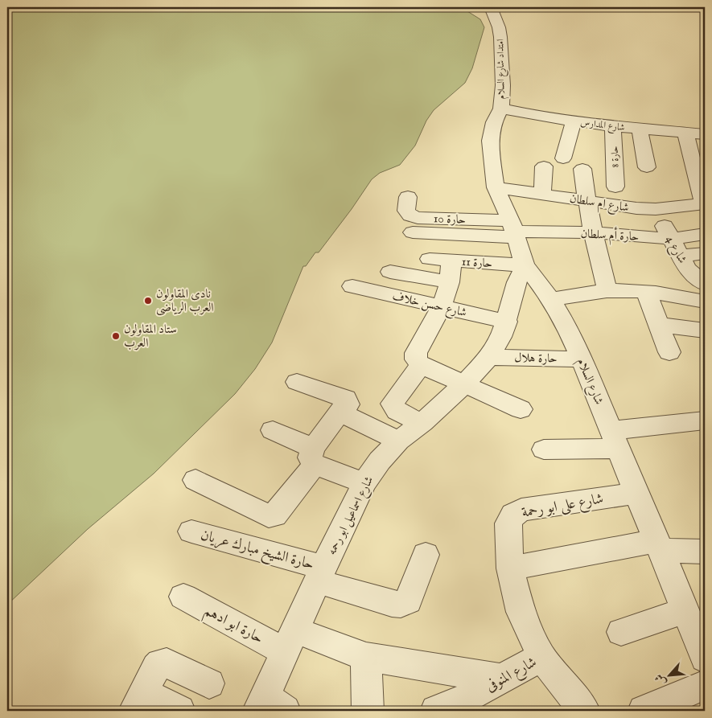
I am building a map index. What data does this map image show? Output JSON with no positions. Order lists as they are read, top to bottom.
{
  "streets": {
    "street": [
      "امتداد شارع السلام",
      "شارع المدارس",
      "حارة 8",
      "شارع ام سلطان",
      "حارة 10",
      "حارة أم سلطان",
      "شارع 4",
      "حارة 11",
      "شارع حسن خلاف",
      "حارة هلال",
      "شارع السلام",
      "شارع على ابو رحمة",
      "شارع اسماعيل ابو رحمه",
      "حارة الشيخ مبارك عريان",
      "حارة ابو ادهم",
      "شارع المنوفى"
    ]
  },
  "crossings": [
    ["امتداد شارع السلام", "شارع المدارس"],
    ["امتداد شارع السلام", "شارع السلام"],
    ["شارع المدارس", "حارة 8"],
    ["شارع المدارس", "شارع السلام"],
    ["شارع ام سلطان", "شارع 4"],
    ["شارع ام سلطان", "شارع السلام"],
    ["حارة 10", "حارة أم سلطان"],
    ["حارة 10", "شارع السلام"],
    ["حارة أم سلطان", "شارع 4"],
    ["حارة أم سلطان", "شارع السلام"],
    ["حارة 11", "شارع السلام"],
    ["حارة 11", "شارع اسماعيل ابو رحمه"],
    ["شارع حسن خلاف", "شارع اسماعيل ابو رحمه"],
    ["حارة هلال", "شارع السلام"],
    ["حارة هلال", "شارع اسماعيل ابو رحمه"],
    ["شارع السلام", "شارع على ابو رحمة"],
    ["شارع السلام", "شارع اسماعيل ابو رحمه"],
    ["شارع على ابو رحمة", "شارع المنوفى"],
    ["شارع اسماعيل ابو رحمه", "حارة الشيخ مبارك عريان"],
    ["شارع اسماعيل ابو رحمه", "حارة ابو ادهم"],
    ["حارة ابو ادهم", "شارع المنوفى"]
  ],
  "places": ["نادى المقاولون العرب الرياضى", "ستاد المقاولون العرب"],
  "north": "bottom left"
}
